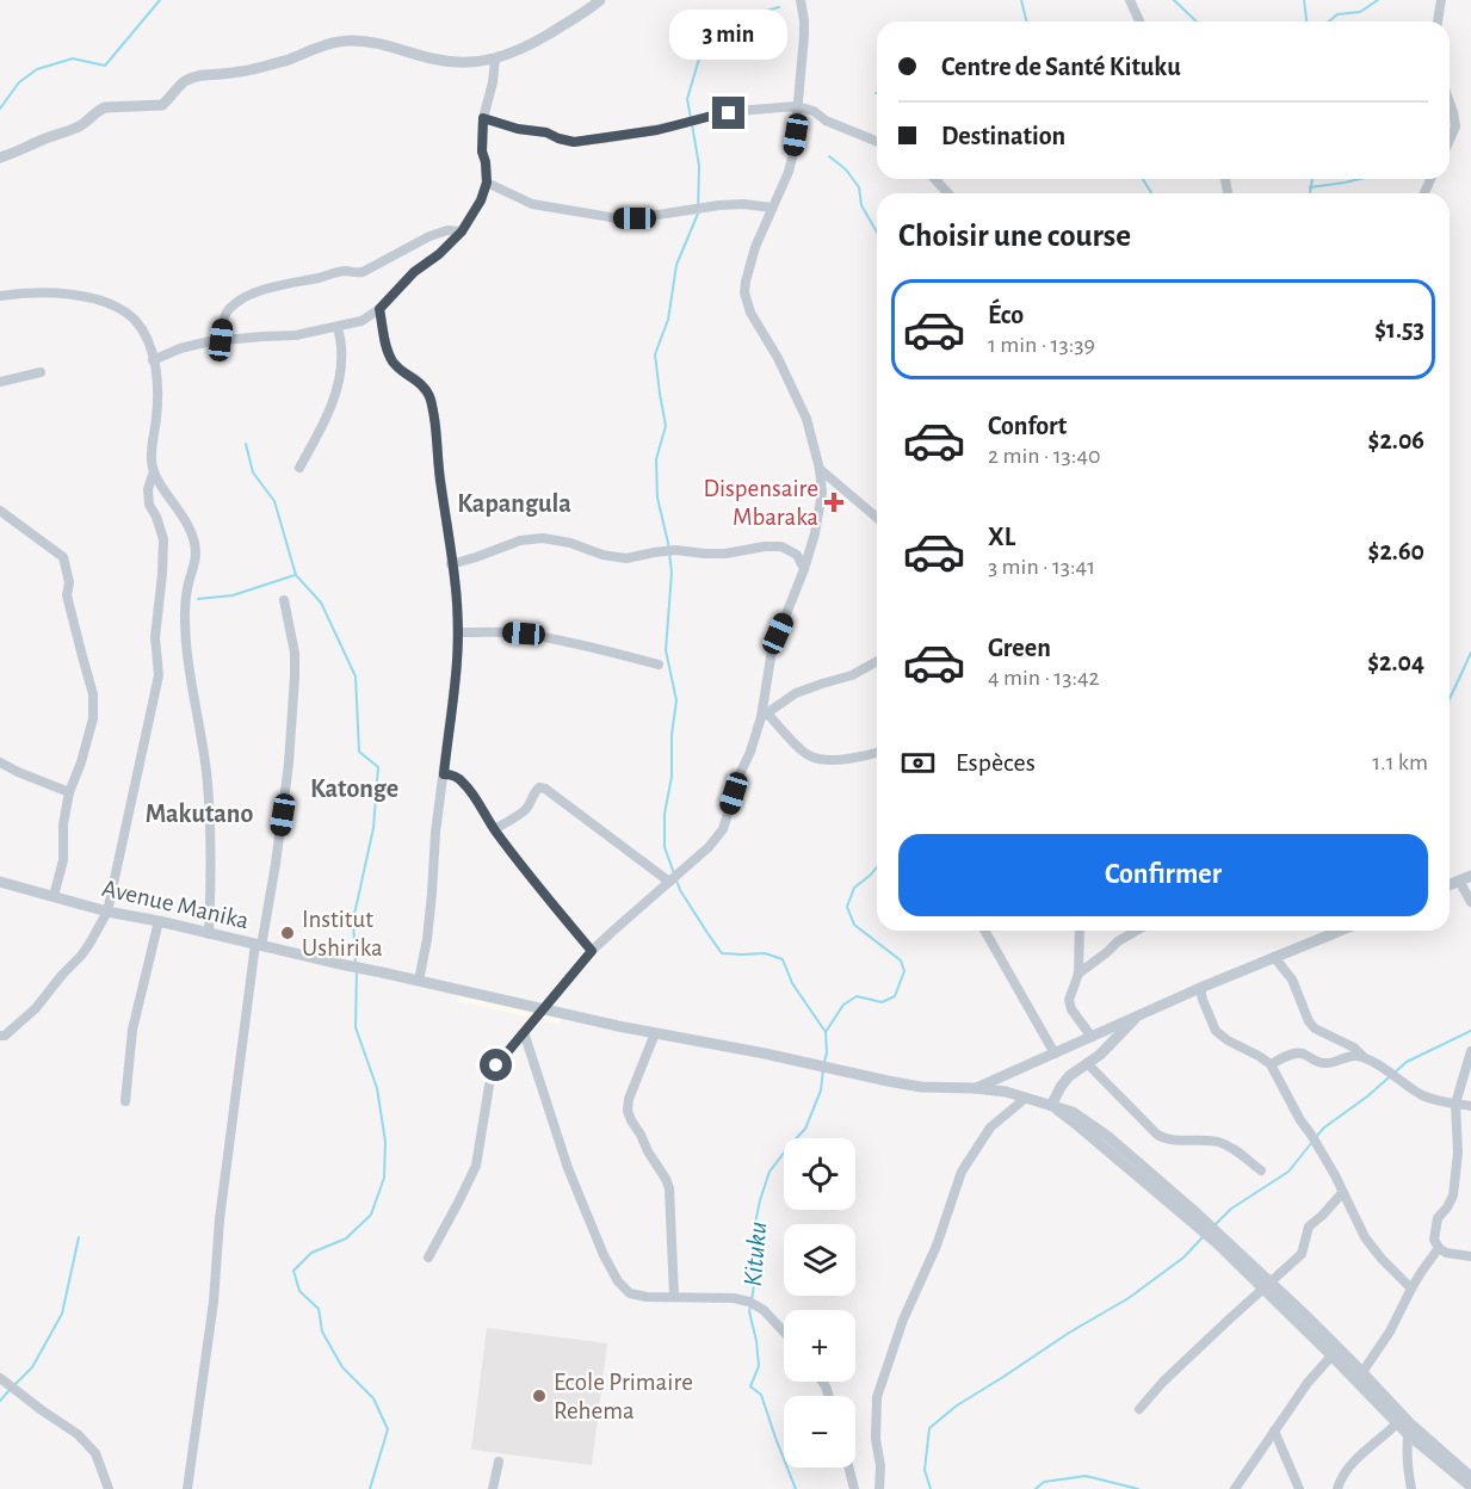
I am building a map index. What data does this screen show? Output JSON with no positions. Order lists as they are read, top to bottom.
{
  "streets": {
    "street": ["Avenue Manika"]
  },
  "districts": ["Kapangula", "Katonge", "Makutano"],
  "water": ["Kituku"],
  "places": {
    "health": ["Dispensaire Mbaraka"],
    "other": ["Institut Ushirika", "Ecole Primaire Rehema"]
  },
  "page": {
    "bubble": "3 min",
    "banner": ["Centre de Santé Kituku", "Destination"],
    "heading": "Choisir une course",
    "list": [
      {
        "name": "Éco",
        "note": "1 min · 13:39",
        "value": "$1.53"
      },
      {
        "name": "Confort",
        "note": "2 min · 13:40",
        "value": "$2.06"
      },
      {
        "name": "XL",
        "note": "3 min · 13:41",
        "value": "$2.60"
      },
      {
        "name": "Green",
        "note": "4 min · 13:42",
        "value": "$2.04"
      }
    ],
    "pay": ["Espèces", "1.1 km"],
    "buttons": "Confirmer",
    "map_buttons": ["+", "−"]
  }
}
